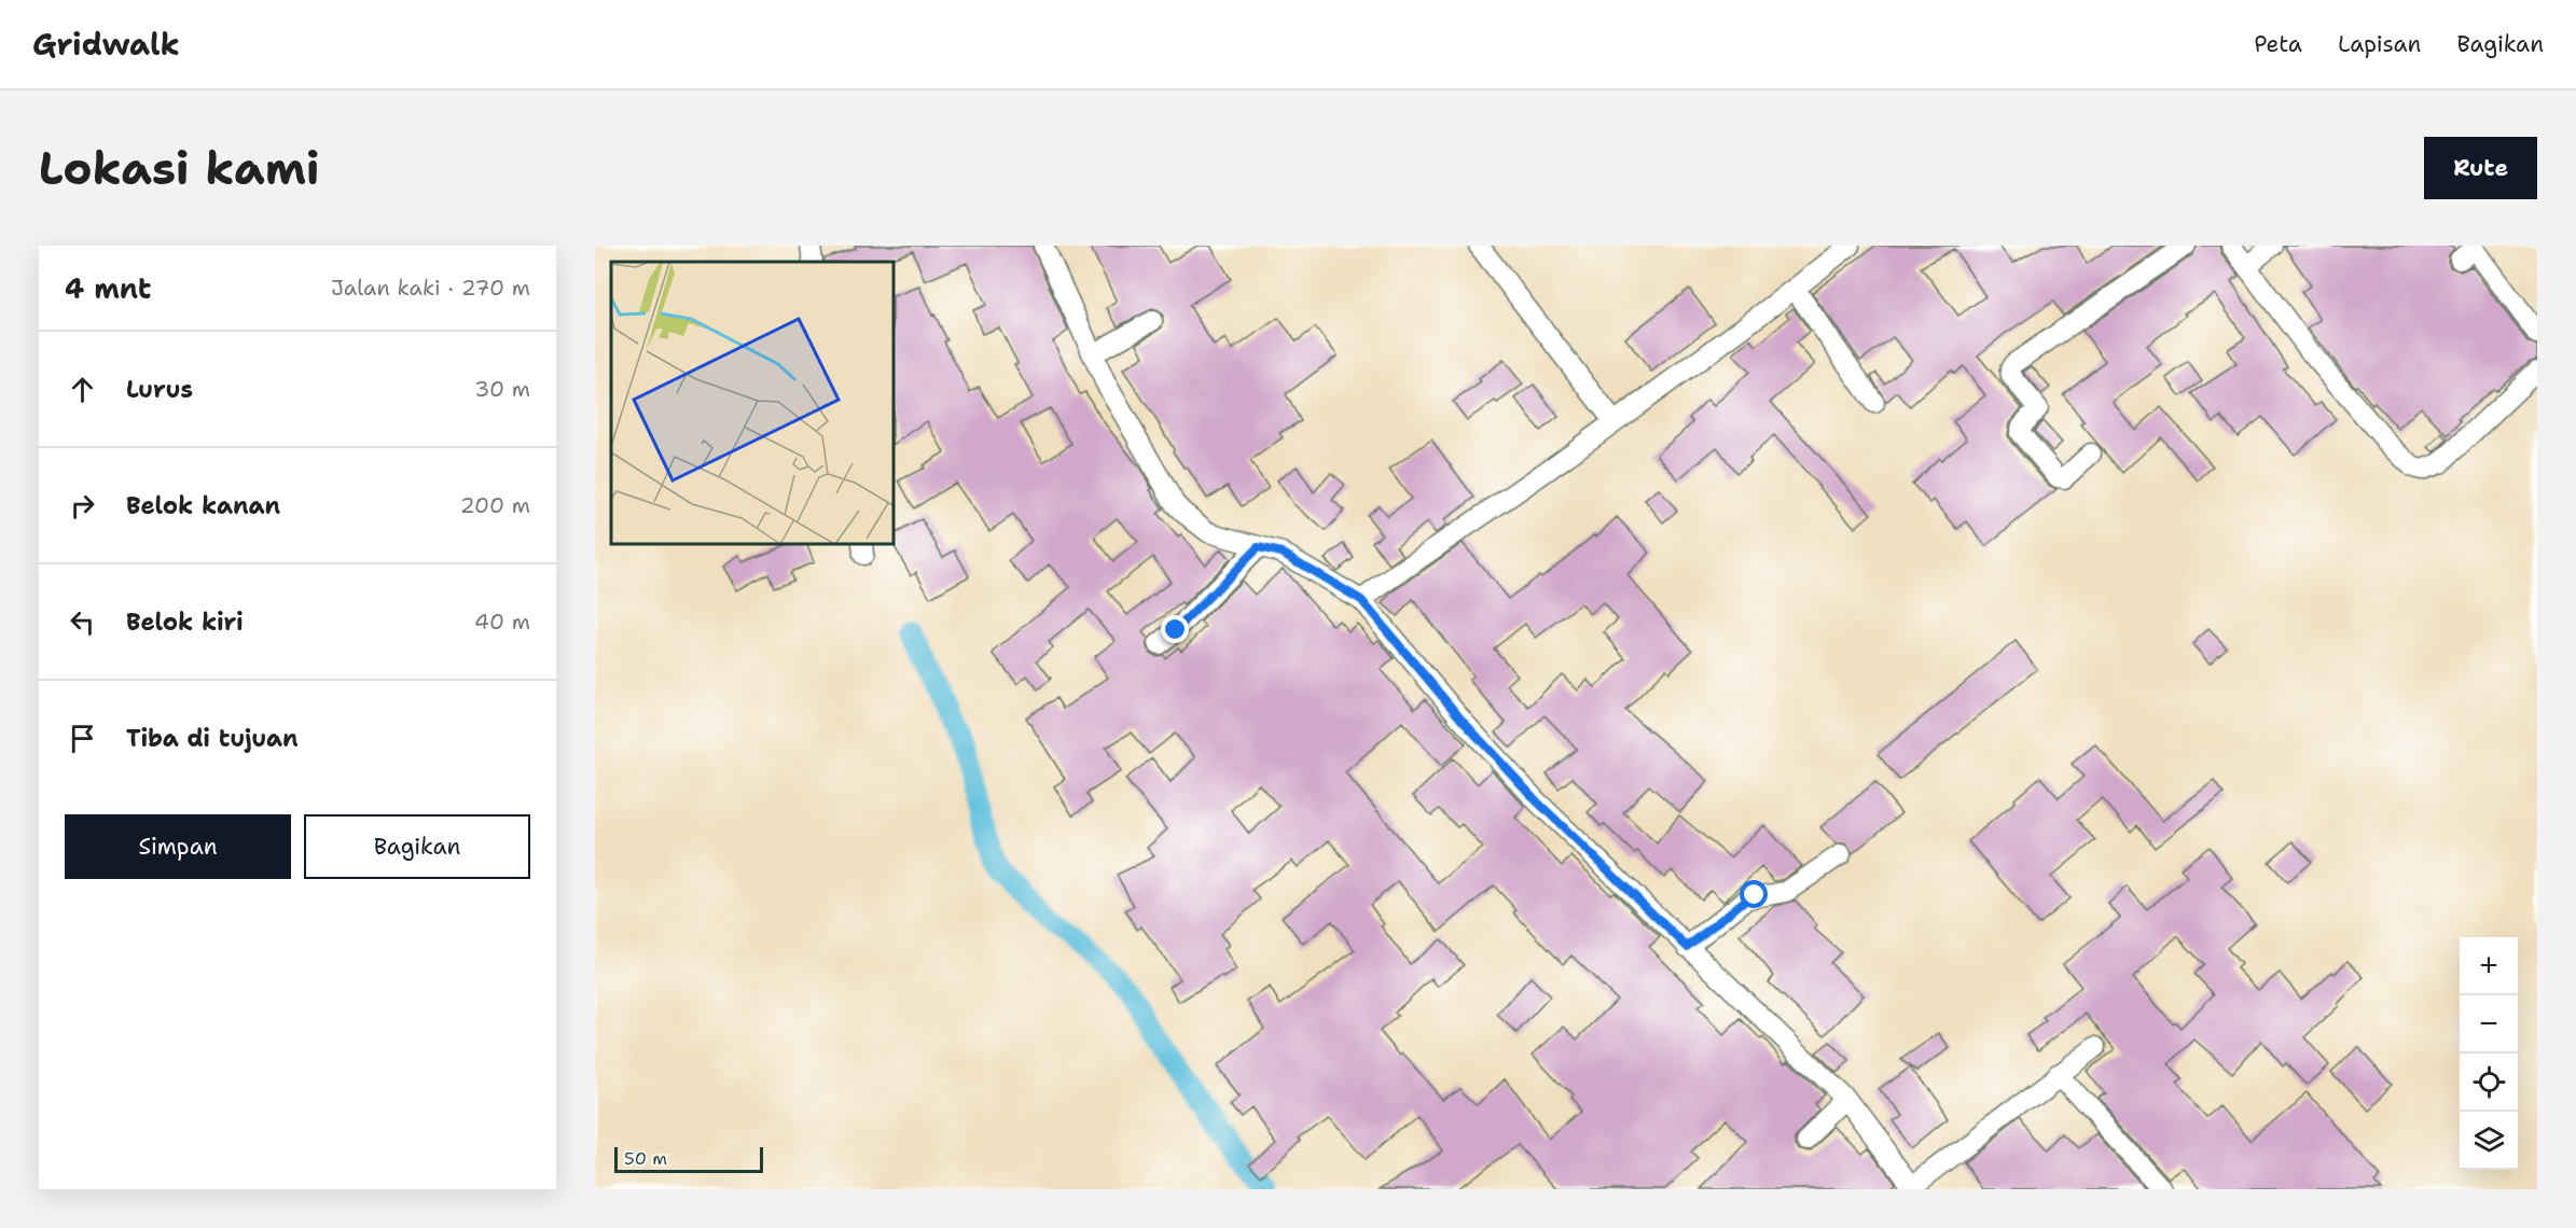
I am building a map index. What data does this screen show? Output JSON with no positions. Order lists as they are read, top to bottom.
{
  "scale_bar": "50 m",
  "page": {
    "header": "Gridwalk",
    "nav": ["Peta", "Lapisan", "Bagikan"],
    "buttons": [
      "Rute",
      ["Simpan", "Bagikan"]
    ],
    "title": "Lokasi kami",
    "heading": ["4 mnt", "Jalan kaki · 270 m"],
    "list": [
      ["Lurus", "30 m"],
      ["Belok kanan", "200 m"],
      ["Belok kiri", "40 m"],
      "Tiba di tujuan"
    ],
    "map_buttons": ["+", "−"],
    "scale": "50 m"
  }
}
